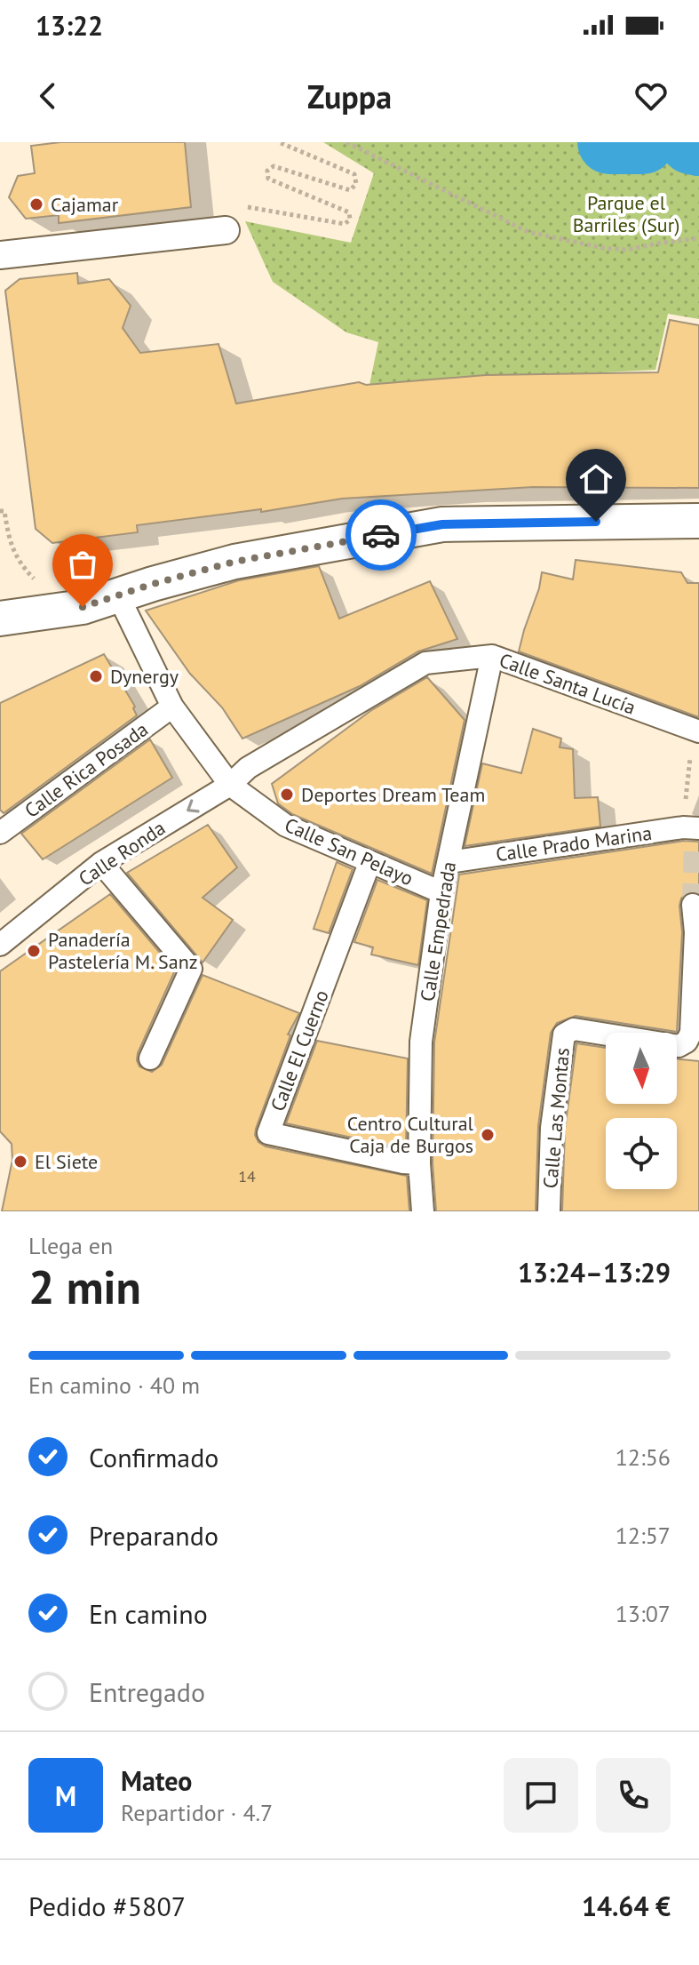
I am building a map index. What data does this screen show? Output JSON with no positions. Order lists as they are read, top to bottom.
{
  "streets": {
    "street": [
      "Calle Santa Lucía",
      "Calle Rica Posada",
      "Calle Prado Marina",
      "Calle San Pelayo",
      "Calle Ronda",
      "Calle Empedrada",
      "Calle El Cuerno",
      "Calle Las Montas"
    ]
  },
  "crossings": [
    ["Calle Santa Lucía", "Calle Ronda"],
    ["Calle Santa Lucía", "Calle Empedrada"],
    ["Calle Rica Posada", "Calle San Pelayo"],
    ["Calle Prado Marina", "Calle Empedrada"],
    ["Calle San Pelayo", "Calle Ronda"],
    ["Calle San Pelayo", "Calle Empedrada"],
    ["Calle San Pelayo", "Calle El Cuerno"],
    ["Calle Empedrada", "Calle El Cuerno"]
  ],
  "one_way": ["Calle Ronda"],
  "parks": ["Parque el Barriles (Sur)"],
  "places": [
    "Cajamar",
    "Dynergy",
    "Deportes Dream Team",
    "Panadería Pastelería M. Sanz",
    "Centro Cultural Caja de Burgos",
    "El Siete"
  ],
  "house_numbers": ["14"],
  "north": "bottom",
  "page": {
    "status": "13:22",
    "header": "Zuppa",
    "heading": ["2 min", "Llega en", "13:24–13:29"],
    "panel": [
      "Mateo",
      "Repartidor · 4.7",
      "Pedido #5807",
      "14.64 €"
    ],
    "bar": "En camino · 40 m",
    "list": [
      ["Confirmado", "12:56"],
      ["Preparando", "12:57"],
      ["En camino", "13:07"],
      "Entregado"
    ],
    "round": "M"
  }
}
